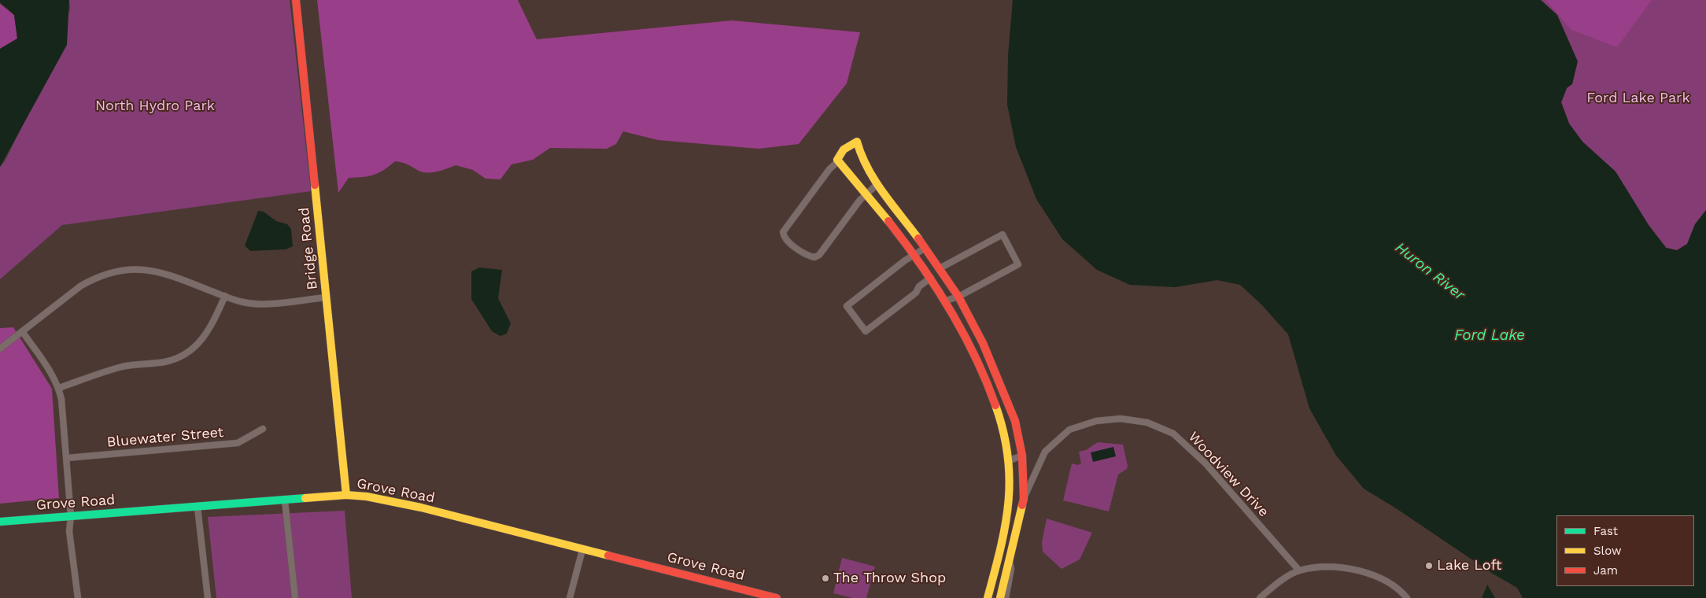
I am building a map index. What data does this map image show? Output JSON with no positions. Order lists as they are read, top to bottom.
{
  "streets": {
    "street": [
      "Bridge Road",
      "Bluewater Street",
      "Woodview Drive",
      "Grove Road"
    ]
  },
  "crossings": [
    ["Bridge Road", "Grove Road"]
  ],
  "water": ["Huron River", "Ford Lake"],
  "parks": ["Ford Lake Park", "North Hydro Park"],
  "places": ["Lake Loft", "The Throw Shop"],
  "legend": ["Fast", "Slow", "Jam"]
}
